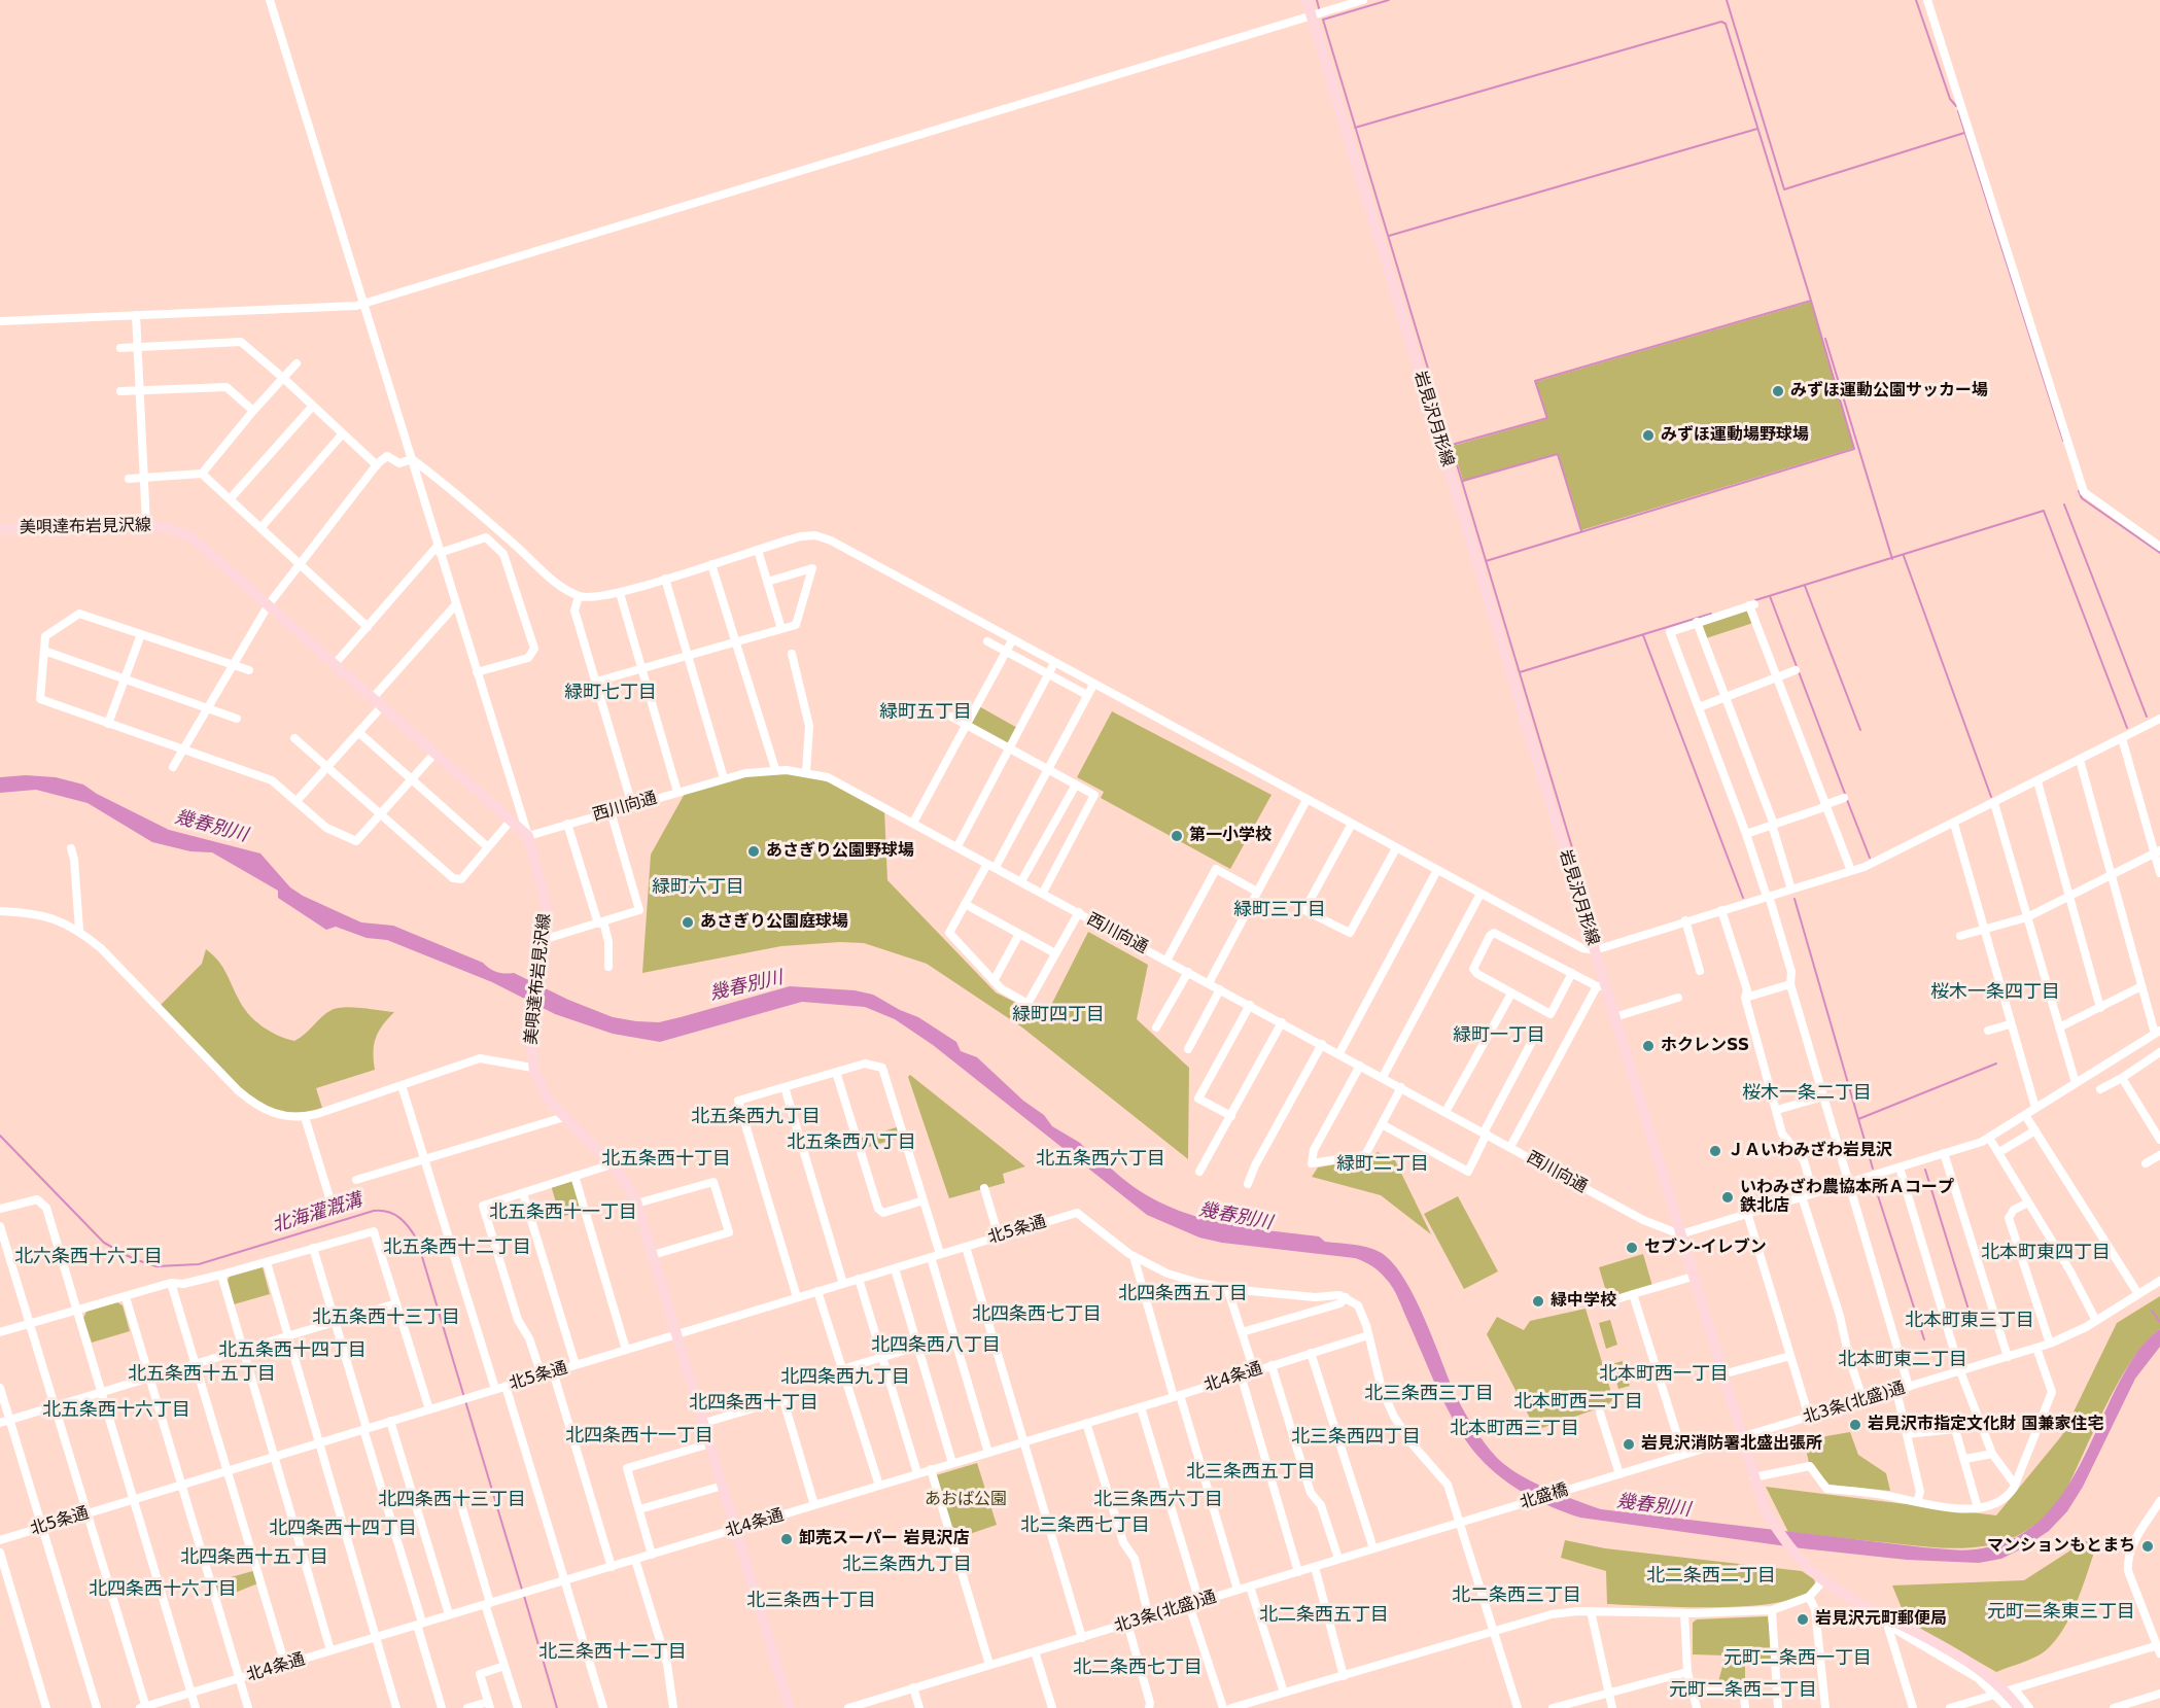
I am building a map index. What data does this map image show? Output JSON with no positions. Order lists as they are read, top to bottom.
{
  "streets": {
    "main road": ["岩見沢月形線", "美唄達布岩見沢線"],
    "street": [
      "西川向通",
      "北5条通",
      "北4条通",
      "北3条(北盛)通",
      "北盛橋"
    ]
  },
  "crossings": [
    ["岩見沢月形線", "西川向通"],
    ["岩見沢月形線", "北3条(北盛)通"],
    ["美唄達布岩見沢線", "西川向通"],
    ["美唄達布岩見沢線", "北5条通"],
    ["美唄達布岩見沢線", "北4条通"],
    ["北3条(北盛)通", "北盛橋"]
  ],
  "districts": [
    "緑町七丁目",
    "緑町五丁目",
    "緑町六丁目",
    "緑町三丁目",
    "桜木一条四丁目",
    "緑町四丁目",
    "緑町一丁目",
    "桜木一条二丁目",
    "北五条西九丁目",
    "北五条西八丁目",
    "北五条西十丁目",
    "北五条西六丁目",
    "緑町二丁目",
    "北五条西十一丁目",
    "北五条西十二丁目",
    "北本町東四丁目",
    "北六条西十六丁目",
    "北四条西五丁目",
    "北四条西七丁目",
    "北五条西十三丁目",
    "北本町東三丁目",
    "北四条西八丁目",
    "北五条西十四丁目",
    "北本町東二丁目",
    "北五条西十五丁目",
    "北本町西一丁目",
    "北四条西九丁目",
    "北三条西三丁目",
    "北本町西二丁目",
    "北四条西十丁目",
    "北五条西十六丁目",
    "北本町西三丁目",
    "北四条西十一丁目",
    "北三条西四丁目",
    "北三条西五丁目",
    "北四条西十三丁目",
    "北三条西六丁目",
    "北三条西七丁目",
    "北四条西十四丁目",
    "北四条西十五丁目",
    "北三条西九丁目",
    "北二条西二丁目",
    "北四条西十六丁目",
    "北二条西三丁目",
    "北三条西十丁目",
    "元町二条東三丁目",
    "北二条西五丁目",
    "北三条西十二丁目",
    "元町二条西一丁目",
    "北二条西七丁目",
    "元町二条西二丁目"
  ],
  "water": ["幾春別川", "北海灌漑溝"],
  "parks": ["あおば公園"],
  "places": [
    "みずほ運動公園サッカー場",
    "みずほ運動場野球場",
    "第一小学校",
    "あさぎり公園野球場",
    "あさぎり公園庭球場",
    "ホクレンSS",
    "ＪＡいわみざわ岩見沢",
    "いわみざわ農協本所Ａコープ 鉄北店",
    "セブン-イレブン",
    "緑中学校",
    "岩見沢市指定文化財 国兼家住宅",
    "岩見沢消防署北盛出張所",
    "卸売スーパー 岩見沢店",
    "マンションもとまち",
    "岩見沢元町郵便局"
  ]
}
